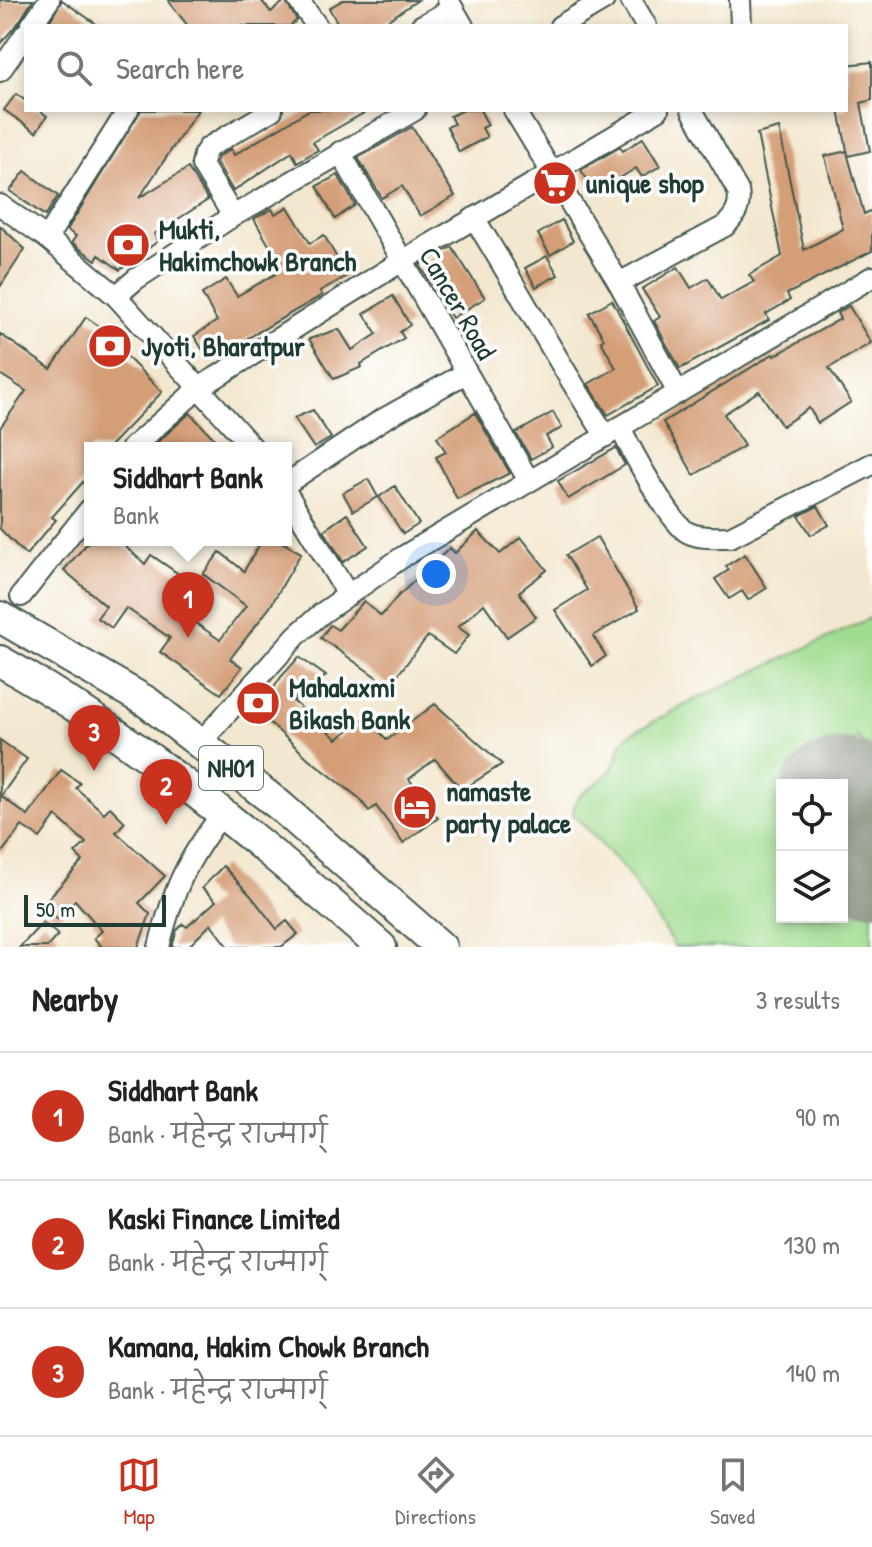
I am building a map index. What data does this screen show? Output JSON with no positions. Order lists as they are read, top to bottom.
{
  "streets": {
    "highway": ["NH01"],
    "street": ["Cancer Road"]
  },
  "places": {
    "supermarket": ["unique shop"],
    "bank": ["Mukti, Hakimchowk Branch", "Jyoti, Bharatpur", "Mahalaxmi Bikash Bank"],
    "hotel": ["namaste party palace"]
  },
  "scale_bar": "50 m",
  "page": {
    "search": "Search here",
    "popup": ["Siddhart Bank", "Bank"],
    "pins": ["1", "3", "2"],
    "scale": "50 m",
    "heading": ["Nearby", "3 results"],
    "list": [
      {
        "mark": "1",
        "name": "Siddhart Bank",
        "note": "Bank · महेन्द्र राज्मार्ग्",
        "value": "90 m"
      },
      {
        "mark": "2",
        "name": "Kaski Finance Limited",
        "note": "Bank · महेन्द्र राज्मार्ग्",
        "value": "130 m"
      },
      {
        "mark": "3",
        "name": "Kamana, Hakim Chowk Branch",
        "note": "Bank · महेन्द्र राज्मार्ग्",
        "value": "140 m"
      }
    ],
    "nav": ["Map", "Directions", "Saved"]
  }
}
